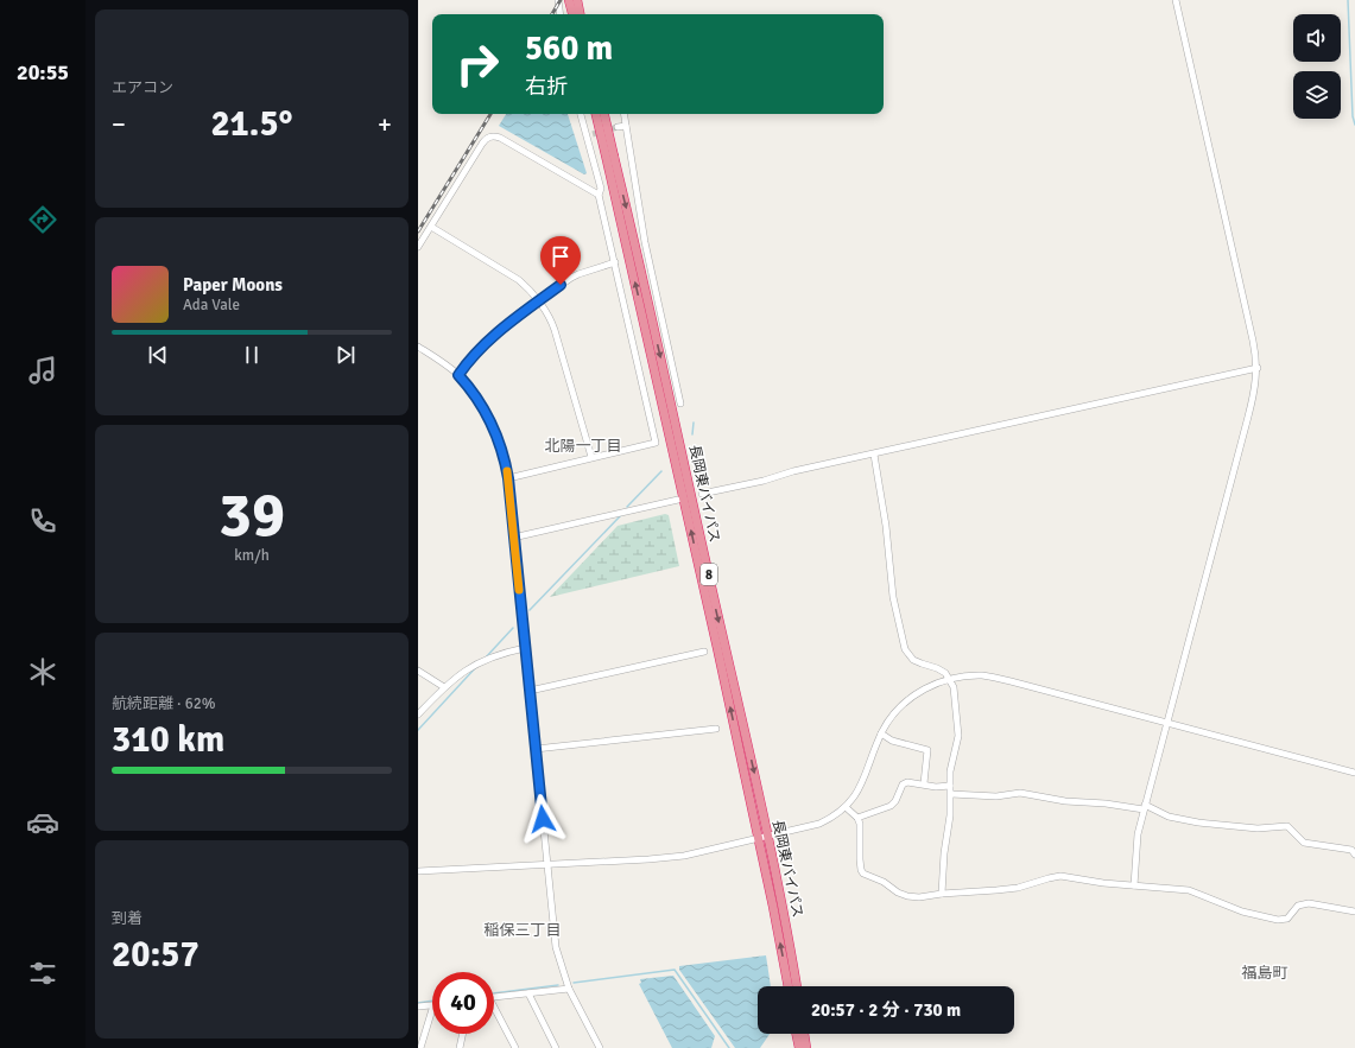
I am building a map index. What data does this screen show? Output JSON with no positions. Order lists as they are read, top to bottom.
{
  "streets": {
    "highway": ["長岡東バイパス", "8"]
  },
  "districts": ["北陽一丁目", "稲保三丁目", "福島町"],
  "page": {
    "tabs": "20:55",
    "tile": [
      "エアコン",
      ["39", "km/h"],
      ["航続距離 · 62%", "310 km"],
      ["到着", "20:57"]
    ],
    "turn": ["560 m", "右折"],
    "heat": ["−", "21.5°", "+"],
    "song": ["Paper Moons", "Ada Vale"],
    "limit": "40",
    "trip": "20:57 · 2 分 · 730 m"
  }
}
